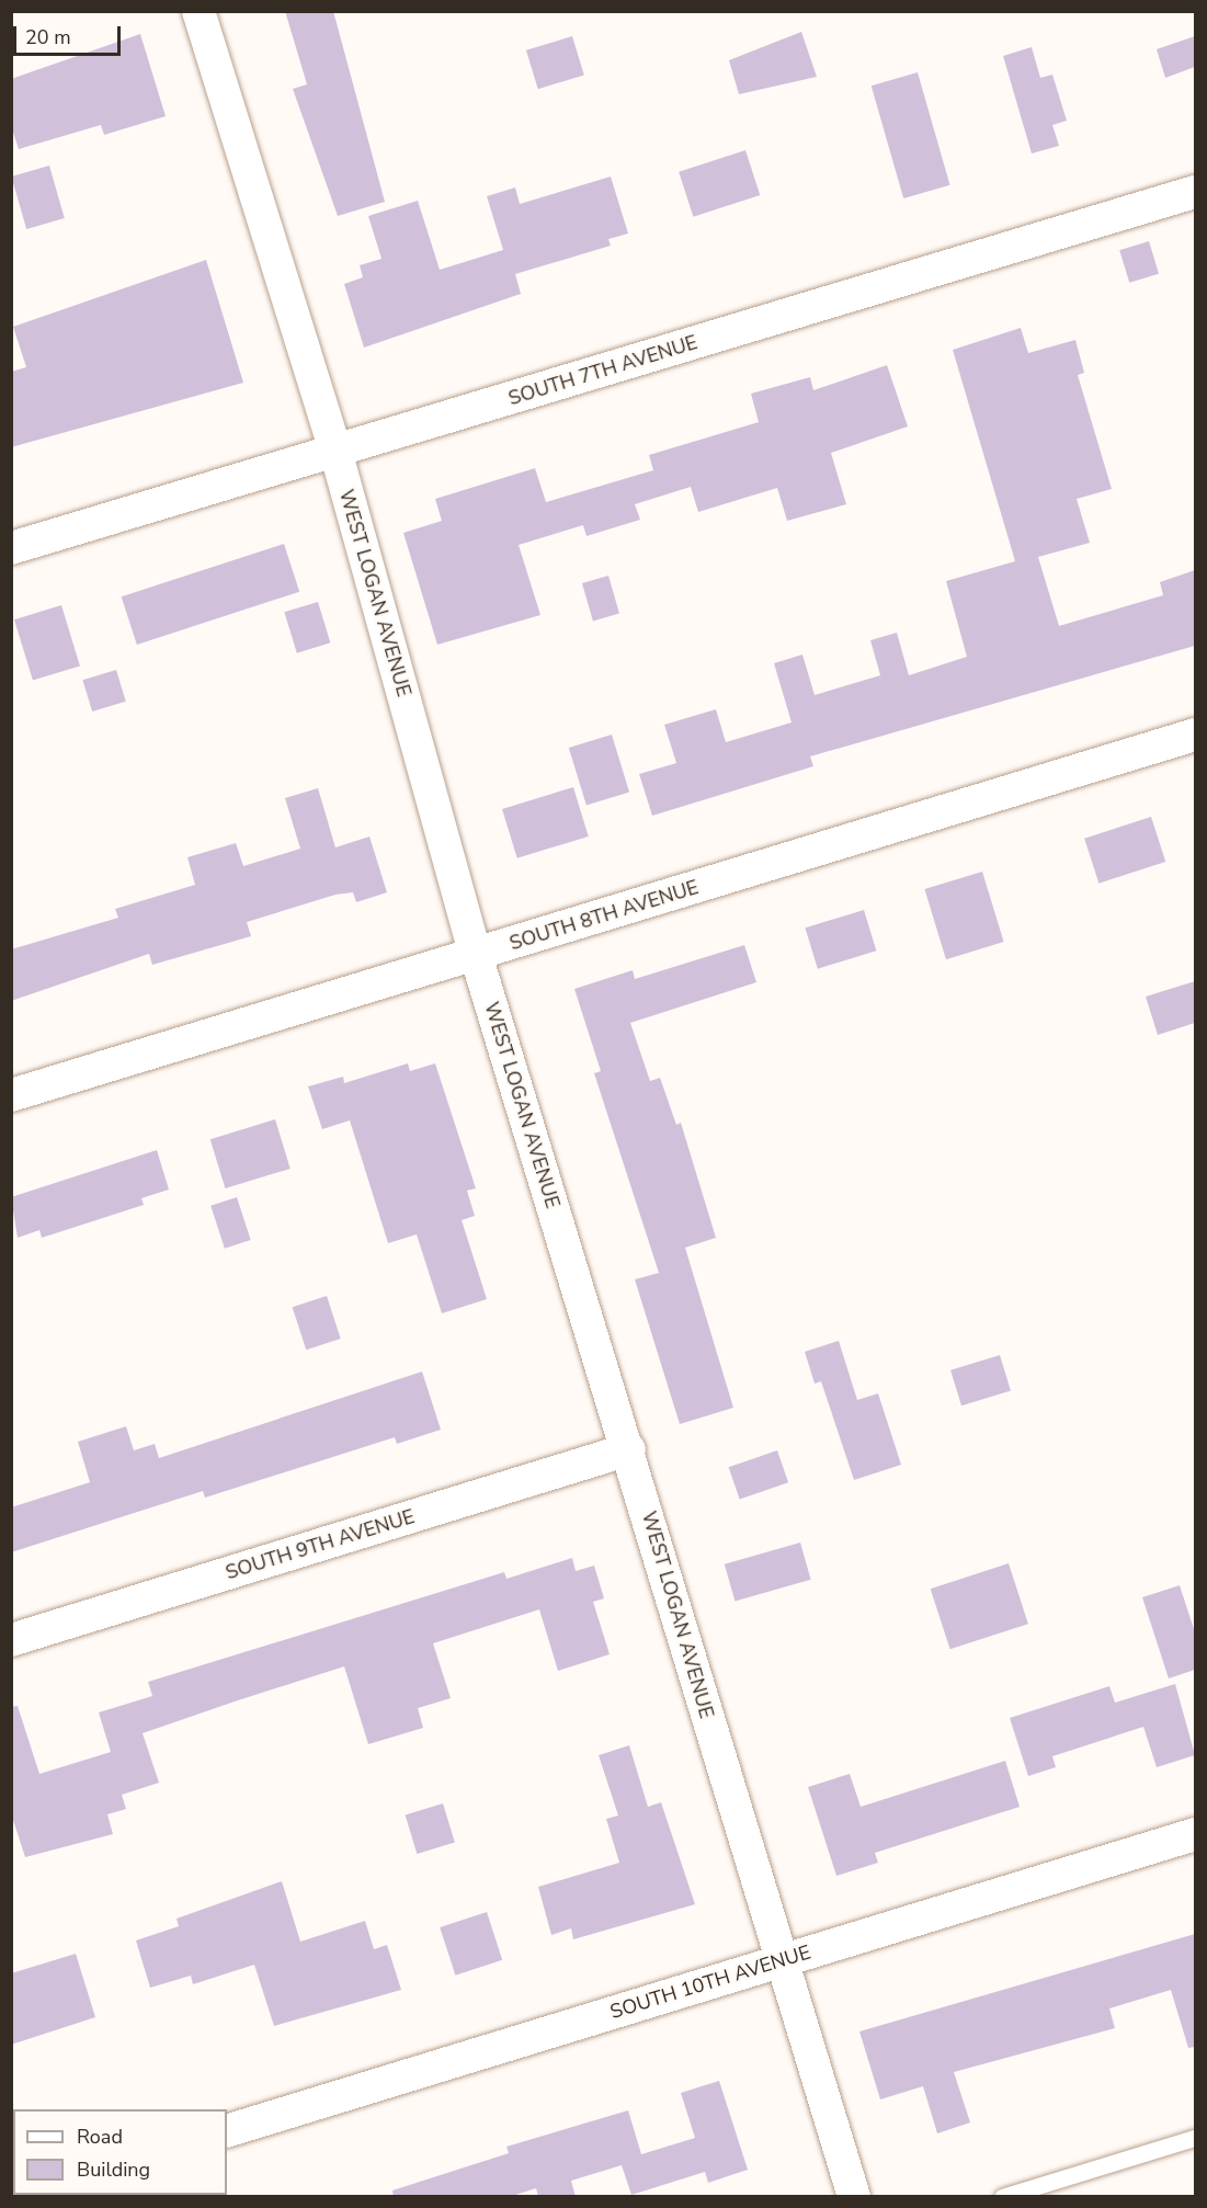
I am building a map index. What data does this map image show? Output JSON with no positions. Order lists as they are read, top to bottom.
{
  "streets": {
    "street": [
      "SOUTH 7TH AVENUE",
      "WEST LOGAN AVENUE",
      "SOUTH 8TH AVENUE",
      "SOUTH 9TH AVENUE",
      "SOUTH 10TH AVENUE"
    ]
  },
  "crossings": [
    ["SOUTH 7TH AVENUE", "WEST LOGAN AVENUE"],
    ["WEST LOGAN AVENUE", "SOUTH 8TH AVENUE"],
    ["WEST LOGAN AVENUE", "SOUTH 9TH AVENUE"],
    ["WEST LOGAN AVENUE", "SOUTH 10TH AVENUE"]
  ],
  "legend": ["Road", "Building"],
  "scale_bar": "20 m"
}
